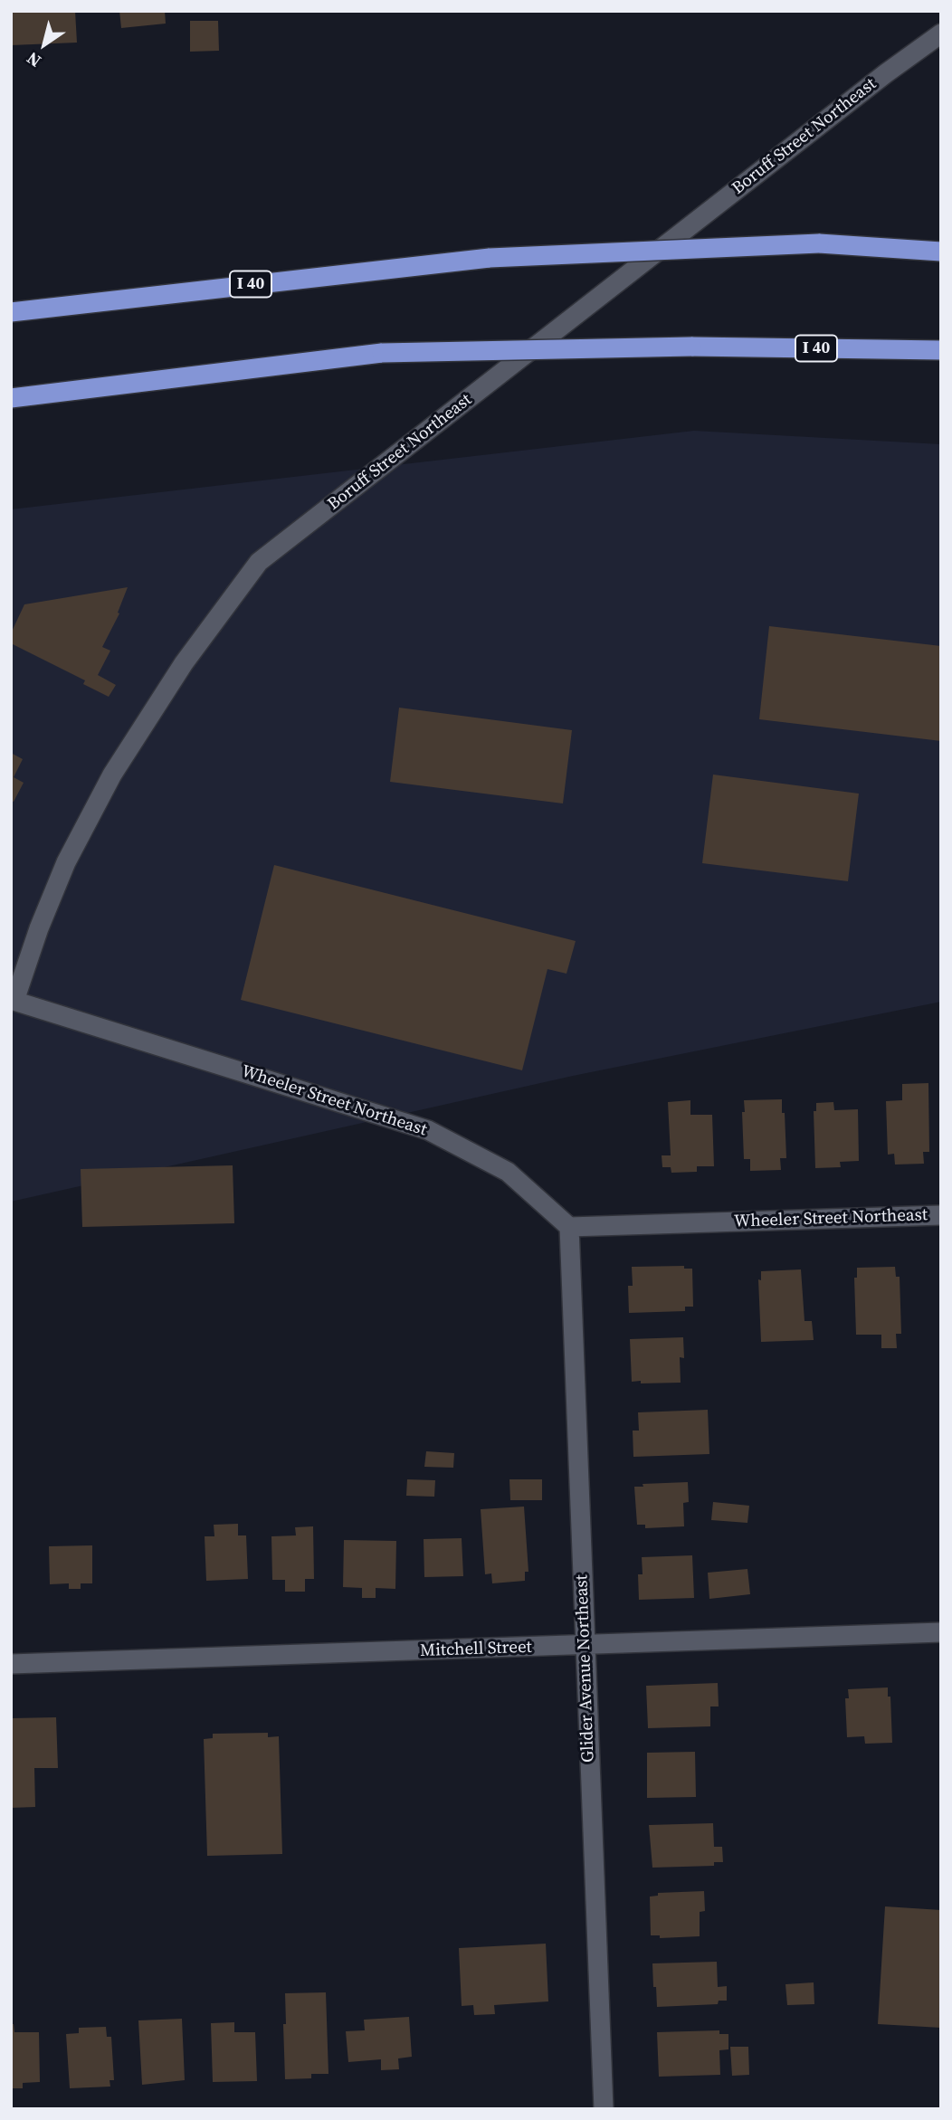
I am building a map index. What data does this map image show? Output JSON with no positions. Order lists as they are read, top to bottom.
{
  "streets": {
    "highway": ["I 40"],
    "street": [
      "Boruff Street Northeast",
      "Wheeler Street Northeast",
      "Mitchell Street",
      "Glider Avenue Northeast"
    ]
  },
  "crossings": [
    ["Boruff Street Northeast", "Wheeler Street Northeast"],
    ["Wheeler Street Northeast", "Glider Avenue Northeast"],
    ["Mitchell Street", "Glider Avenue Northeast"]
  ],
  "north": "bottom left"
}
